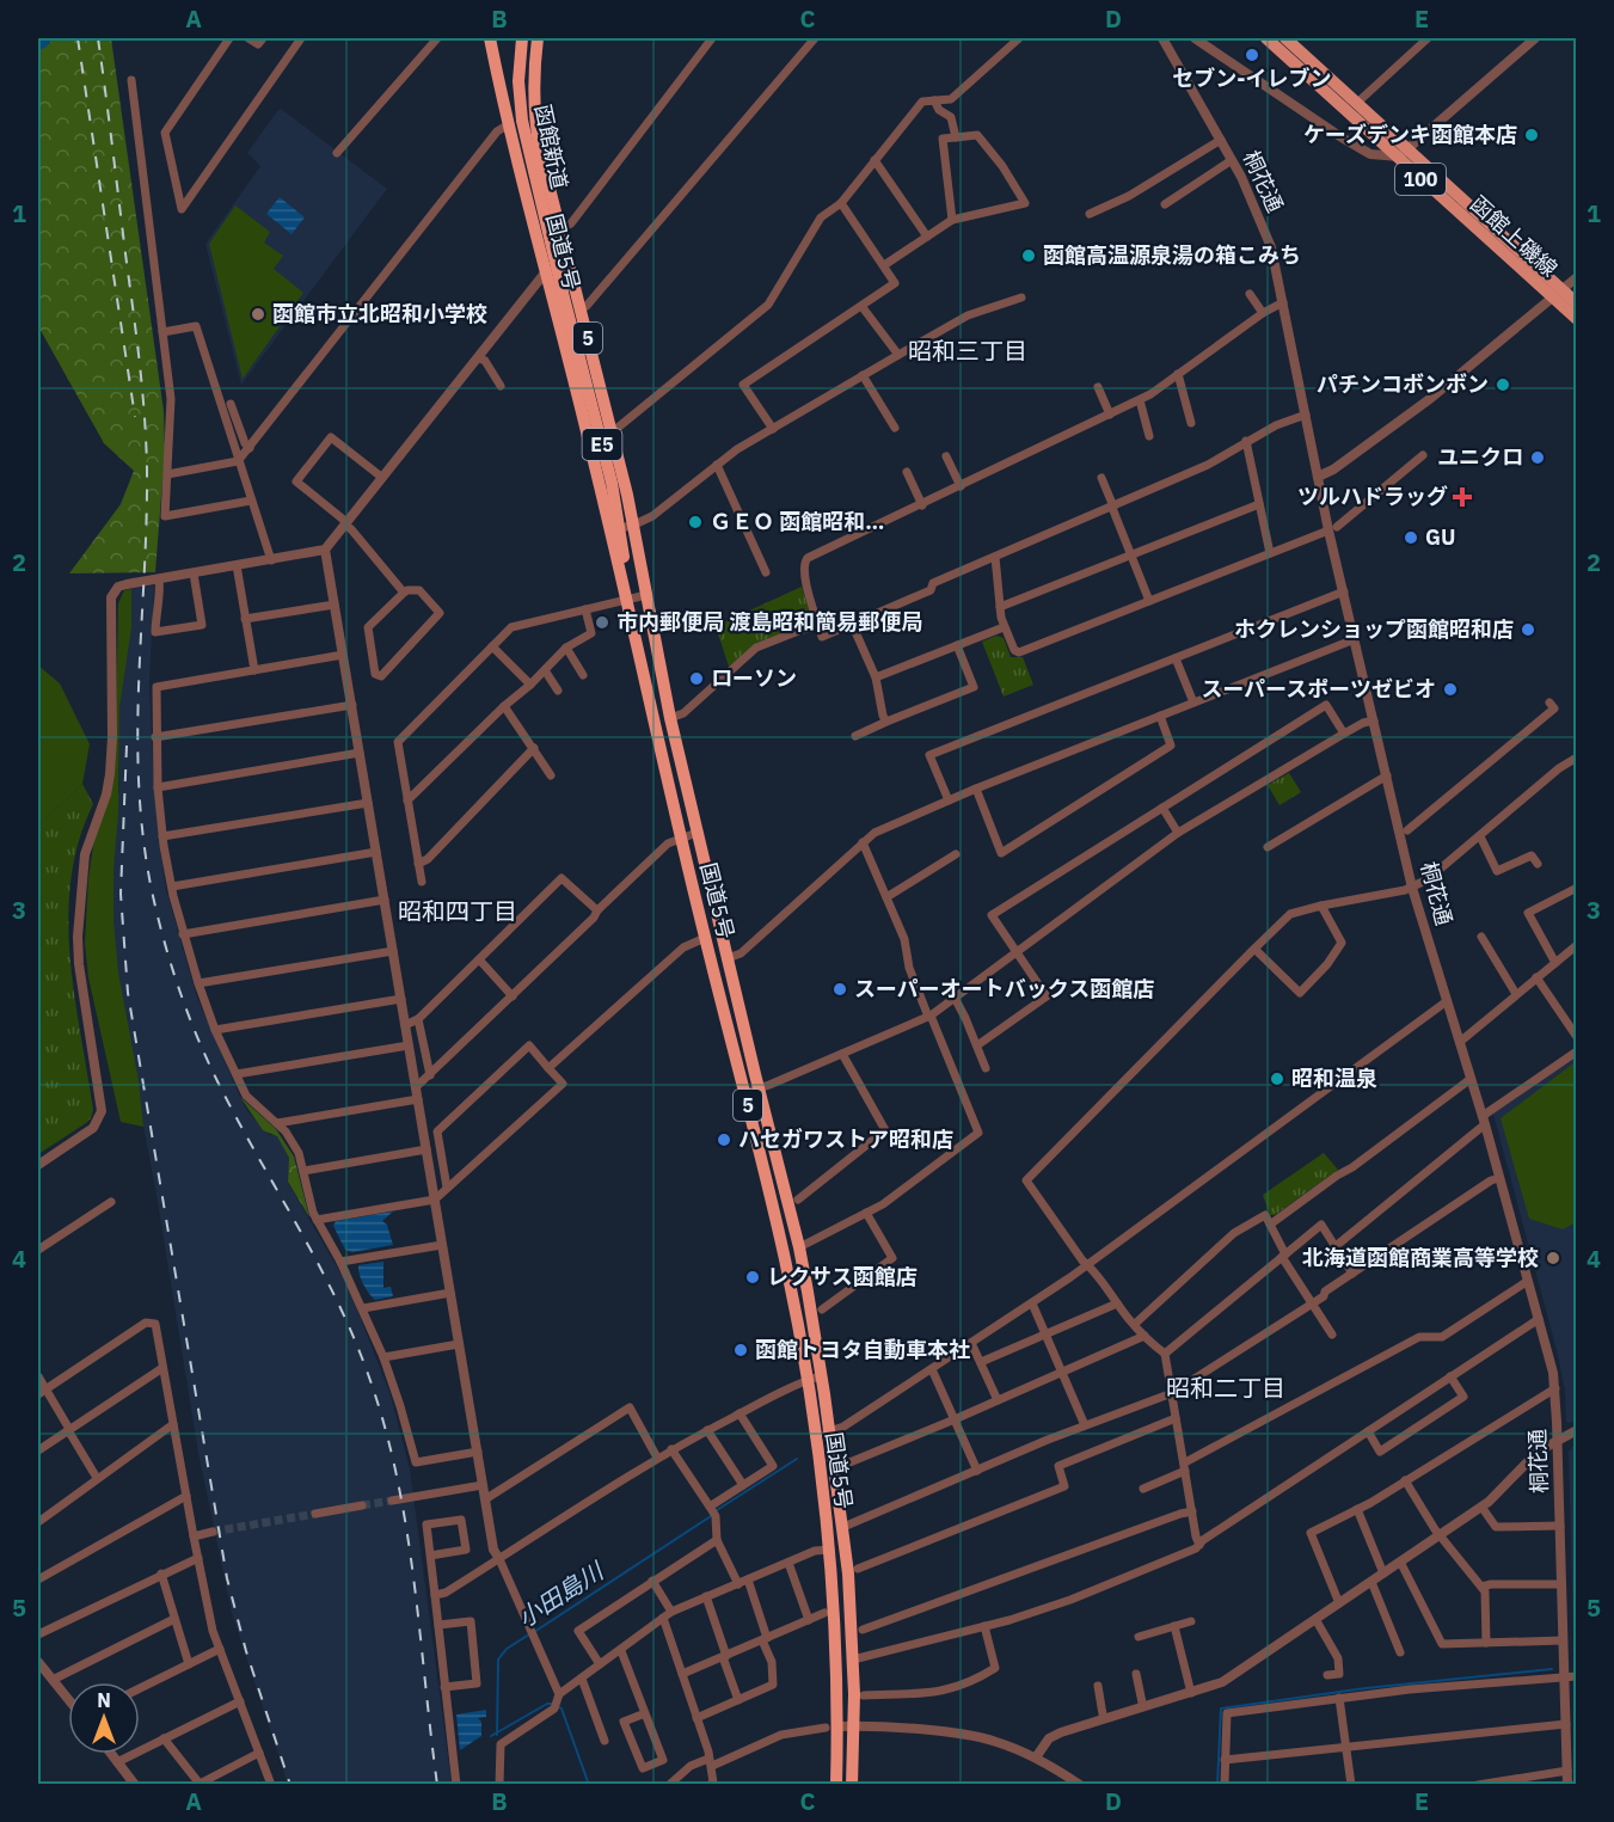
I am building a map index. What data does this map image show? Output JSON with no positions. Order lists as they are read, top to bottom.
{
  "streets": {
    "highway": [
      "函館新道",
      "国道5号",
      "5",
      "E5"
    ],
    "main road": ["100", "函館上磯線"],
    "street": ["桐花通"]
  },
  "crossings": [
    ["函館新道", "国道5号"]
  ],
  "districts": ["昭和三丁目", "昭和四丁目", "昭和二丁目"],
  "water": ["小田島川"],
  "places": {
    "other": [
      "セブン-イレブン",
      "ケーズデンキ函館本店",
      "函館高温源泉湯の箱こみち",
      "函館市立北昭和小学校",
      "パチンコボンボン",
      "ユニクロ",
      "ＧＥＯ 函館昭和…",
      "GU",
      "市内郵便局 渡島昭和簡易郵便局",
      "ホクレンショップ函館昭和店",
      "ローソン",
      "スーパースポーツゼビオ",
      "スーパーオートバックス函館店",
      "昭和温泉",
      "ハセガワストア昭和店",
      "北海道函館商業高等学校",
      "レクサス函館店",
      "函館トヨタ自動車本社"
    ],
    "health": ["ツルハドラッグ"]
  },
  "north": "top",
  "grid": {
    "columns": [
      "A",
      "B",
      "C",
      "D",
      "E"
    ],
    "rows": [
      "1",
      "2",
      "3",
      "4",
      "5"
    ]
  }
}
